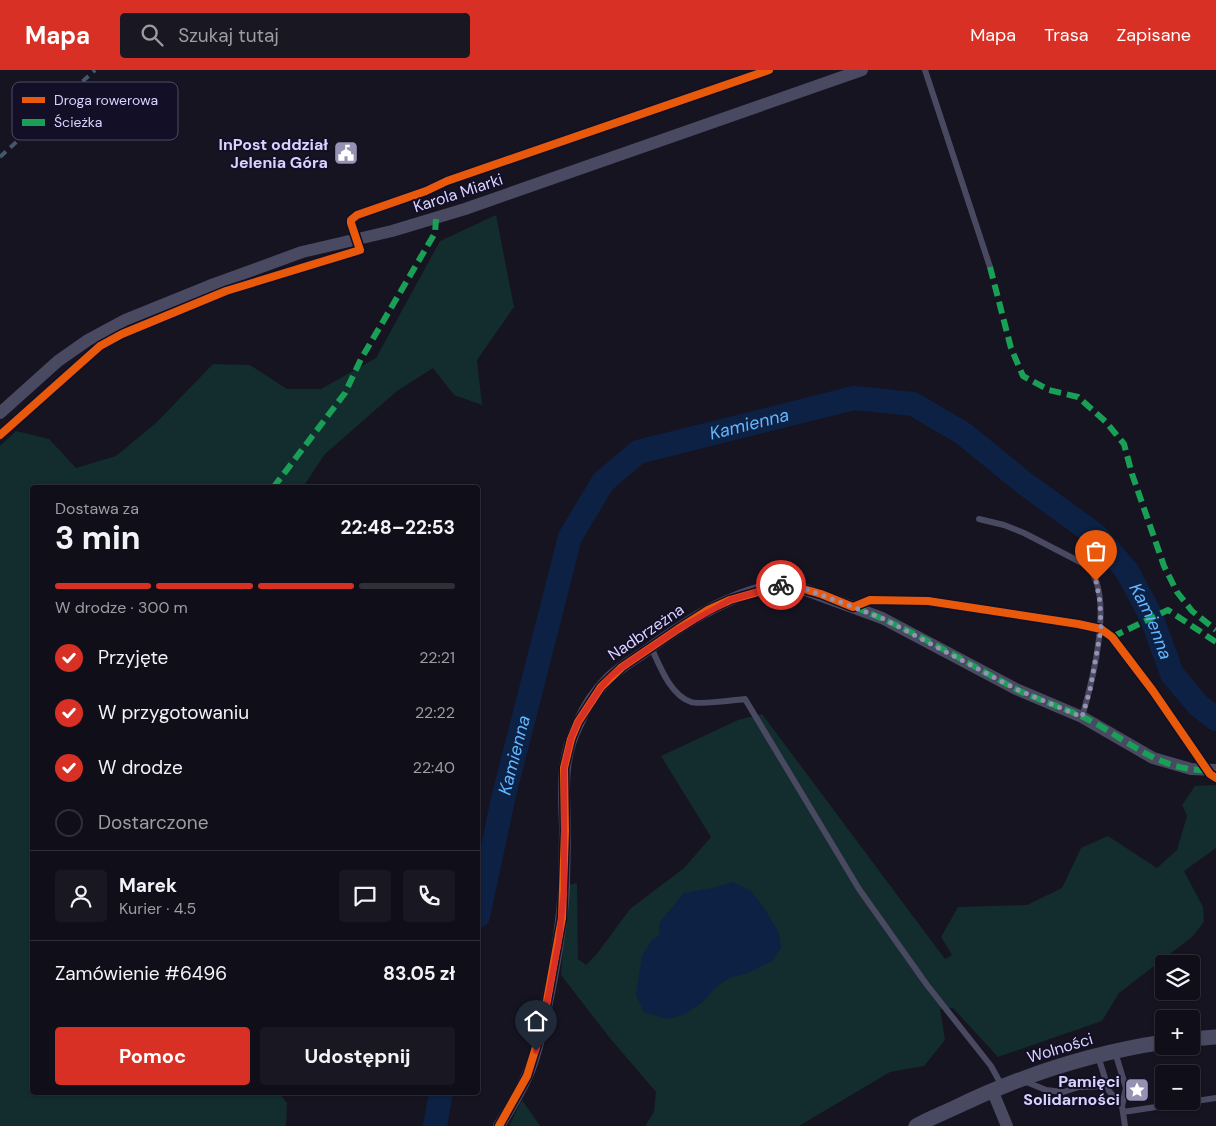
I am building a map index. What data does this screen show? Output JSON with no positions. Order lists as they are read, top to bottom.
{
  "streets": {
    "street": ["Karola Miarki", "Nadbrzeżna", "Wolności"]
  },
  "water": ["Kamienna"],
  "places": {
    "public building": ["InPost oddział Jelenia Góra"],
    "place": ["Pamięci Solidarności"]
  },
  "legend": ["Droga rowerowa", "Ścieżka"],
  "page": {
    "header": "Mapa",
    "search": "Szukaj tutaj",
    "nav": ["Mapa", "Trasa", "Zapisane"],
    "heading": ["3 min", "Dostawa za", "22:48–22:53"],
    "panel": [
      "Marek",
      "Kurier · 4.5",
      "Zamówienie #6496",
      "83.05 zł"
    ],
    "bar": "W drodze · 300 m",
    "list": [
      ["Przyjęte", "22:21"],
      ["W przygotowaniu", "22:22"],
      ["W drodze", "22:40"],
      "Dostarczone"
    ],
    "map_buttons": ["+", "−"],
    "buttons": ["Pomoc", "Udostępnij"]
  }
}
